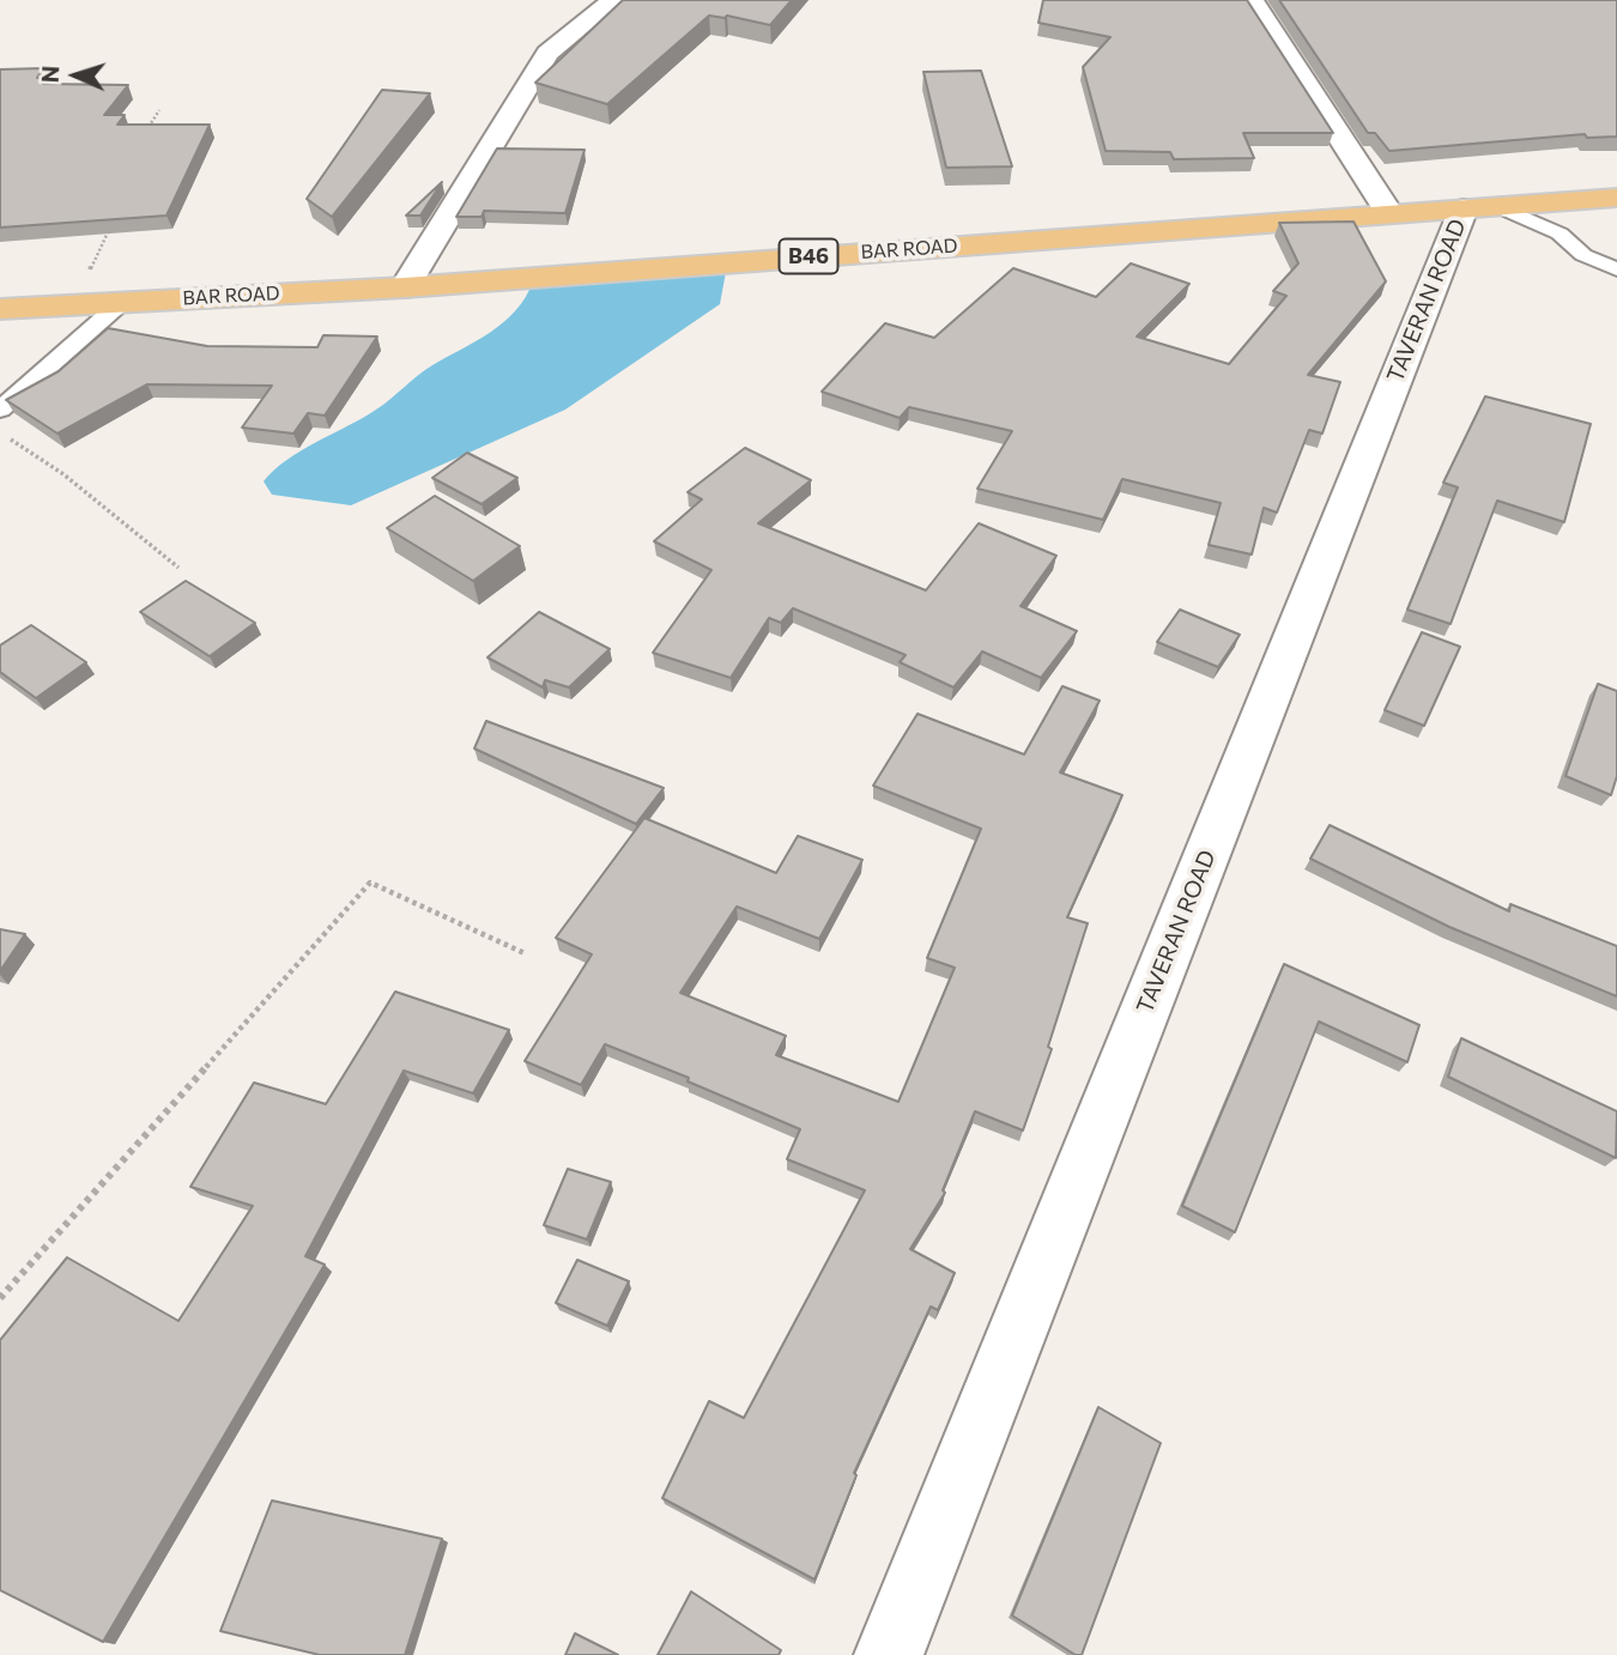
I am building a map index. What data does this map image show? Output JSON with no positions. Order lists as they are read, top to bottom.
{
  "streets": {
    "main road": ["BAR ROAD", "B46"],
    "street": ["TAVERAN ROAD"]
  },
  "crossings": [
    ["BAR ROAD", "TAVERAN ROAD"]
  ],
  "north": "left"
}
